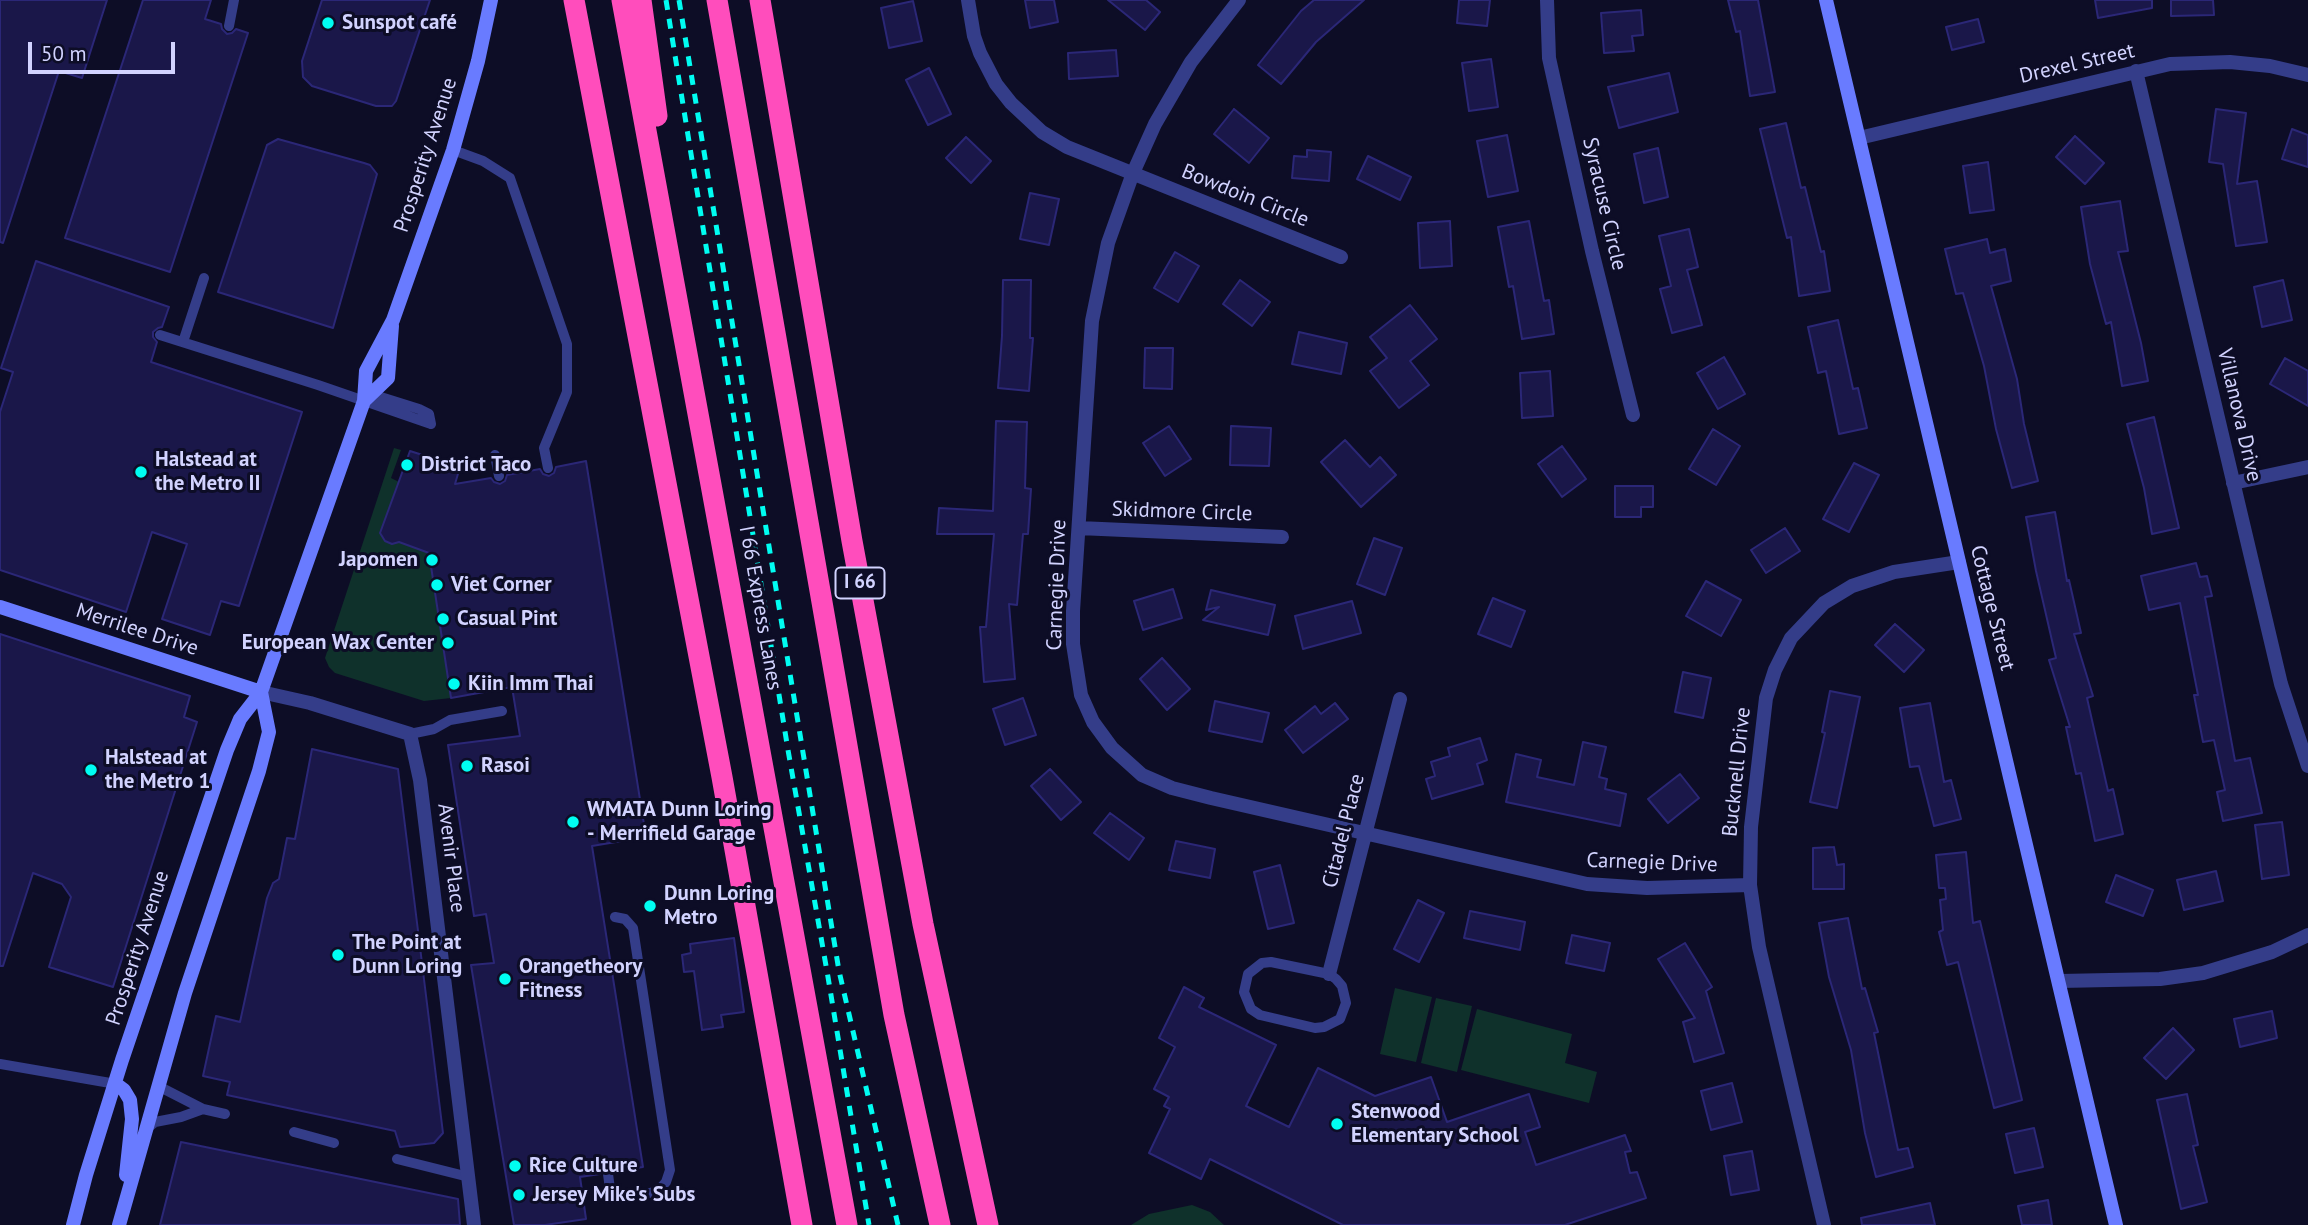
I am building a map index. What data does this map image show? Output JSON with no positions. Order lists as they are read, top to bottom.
{
  "streets": {
    "highway": ["I 66", "I 66 Express Lanes"],
    "main road": ["Prosperity Avenue", "Cottage Street", "Merrilee Drive"],
    "street": [
      "Drexel Street",
      "Bowdoin Circle",
      "Syracuse Circle",
      "Villanova Drive",
      "Skidmore Circle",
      "Carnegie Drive",
      "Bucknell Drive",
      "Citadel Place",
      "Avenir Place"
    ]
  },
  "crossings": [
    ["Drexel Street", "Villanova Drive"],
    ["Drexel Street", "Cottage Street"],
    ["Prosperity Avenue", "Merrilee Drive"],
    ["Bowdoin Circle", "Carnegie Drive"],
    ["Skidmore Circle", "Carnegie Drive"],
    ["Carnegie Drive", "Bucknell Drive"],
    ["Carnegie Drive", "Citadel Place"],
    ["Cottage Street", "Bucknell Drive"]
  ],
  "places": [
    "Sunspot café",
    "District Taco",
    "Halstead at the Metro II",
    "Japomen",
    "Viet Corner",
    "Casual Pint",
    "European Wax Center",
    "Kiin Imm Thai",
    "Rasoi",
    "Halstead at the Metro 1",
    "WMATA Dunn Loring - Merrifield Garage",
    "Dunn Loring Metro",
    "The Point at Dunn Loring",
    "Orangetheory Fitness",
    "Stenwood Elementary School",
    "Rice Culture",
    "Jersey Mike's Subs"
  ],
  "scale_bar": "50 m"
}
